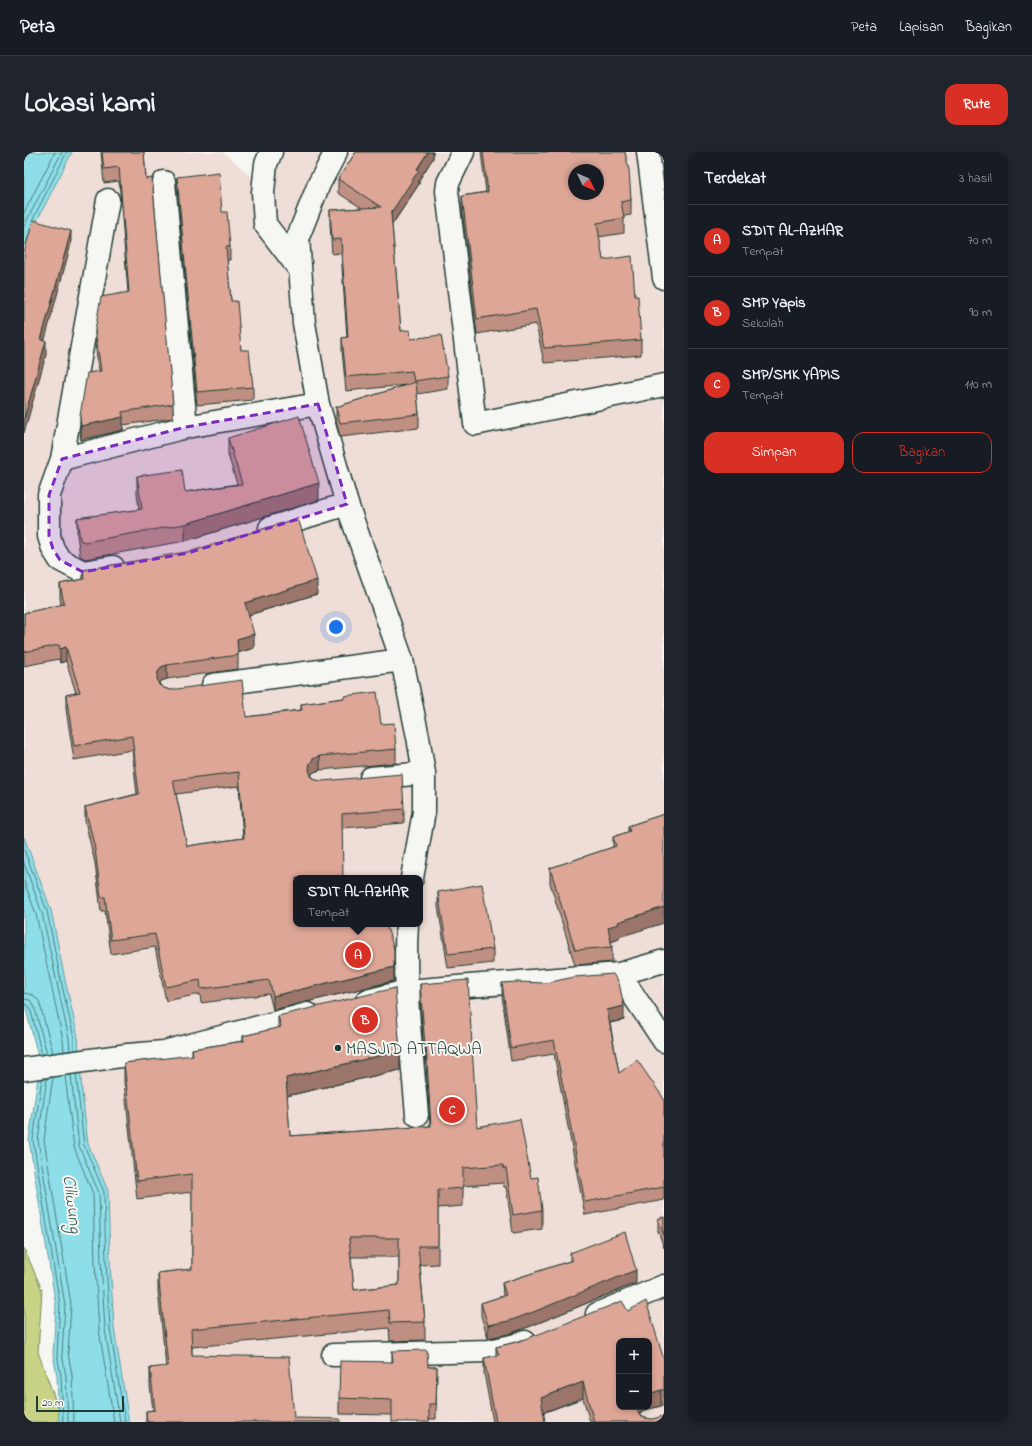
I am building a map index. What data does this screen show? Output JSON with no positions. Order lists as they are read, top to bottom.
{
  "water": ["Ciliwung"],
  "places": ["MASJID ATTAQWA"],
  "scale_bar": "20 m",
  "north": "bottom right",
  "page": {
    "header": "Peta",
    "nav": ["Peta", "Lapisan", "Bagikan"],
    "title": "Lokasi kami",
    "buttons": [
      "Rute",
      ["Simpan", "Bagikan"]
    ],
    "heading": ["Terdekat", "3 hasil"],
    "list": [
      {
        "mark": "A",
        "name": "SDIT AL-AZHAR",
        "note": "Tempat",
        "value": "70 m"
      },
      {
        "mark": "B",
        "name": "SMP Yapis",
        "note": "Sekolah",
        "value": "90 m"
      },
      {
        "mark": "C",
        "name": "SMP/SMK YAPIS",
        "note": "Tempat",
        "value": "110 m"
      }
    ],
    "popup": ["SDIT AL-AZHAR", "Tempat"],
    "pins": ["A", "B", "C"],
    "map_buttons": ["+", "−"],
    "scale": "20 m"
  }
}
